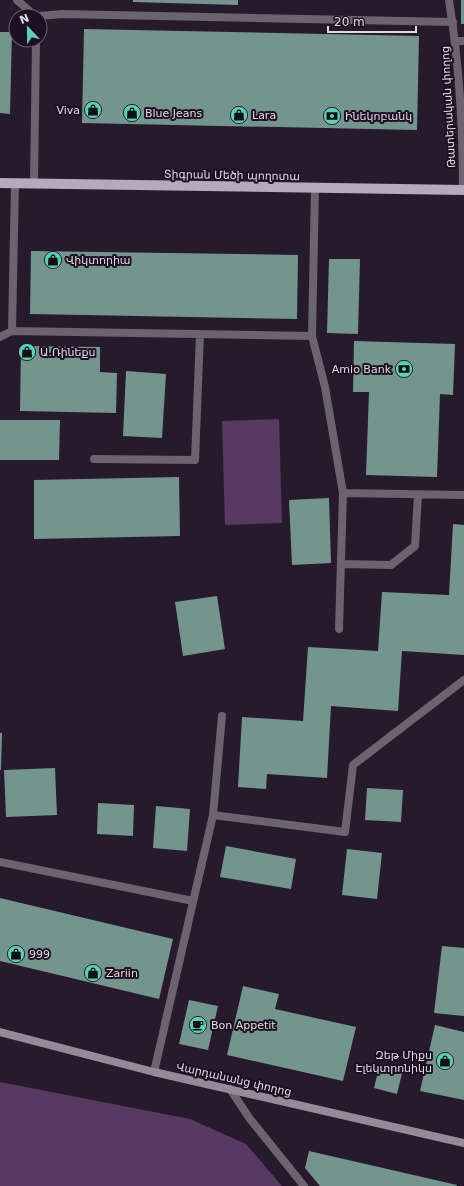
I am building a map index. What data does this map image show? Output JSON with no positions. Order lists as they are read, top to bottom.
{
  "streets": {
    "main road": ["Տիգրան Մեծի պողոտա"],
    "street": ["Թատերական փողոց", "Վարդանանց փողոց"]
  },
  "crossings": [
    ["Թատերական փողոց", "Տիգրան Մեծի պողոտա"]
  ],
  "places": {
    "shop": [
      "Viva",
      "Blue Jeans",
      "Lara",
      "Վիկտորիա",
      "Ա.Ռինեքս",
      "999",
      "Zariin",
      "Զեթ Միքս Էլեկտրոնիկս"
    ],
    "bank": ["Ինեկոբանկ", "Amio Bank"],
    "cafe": ["Bon Appetit"]
  },
  "scale_bar": "20 m",
  "north": "top"
}
